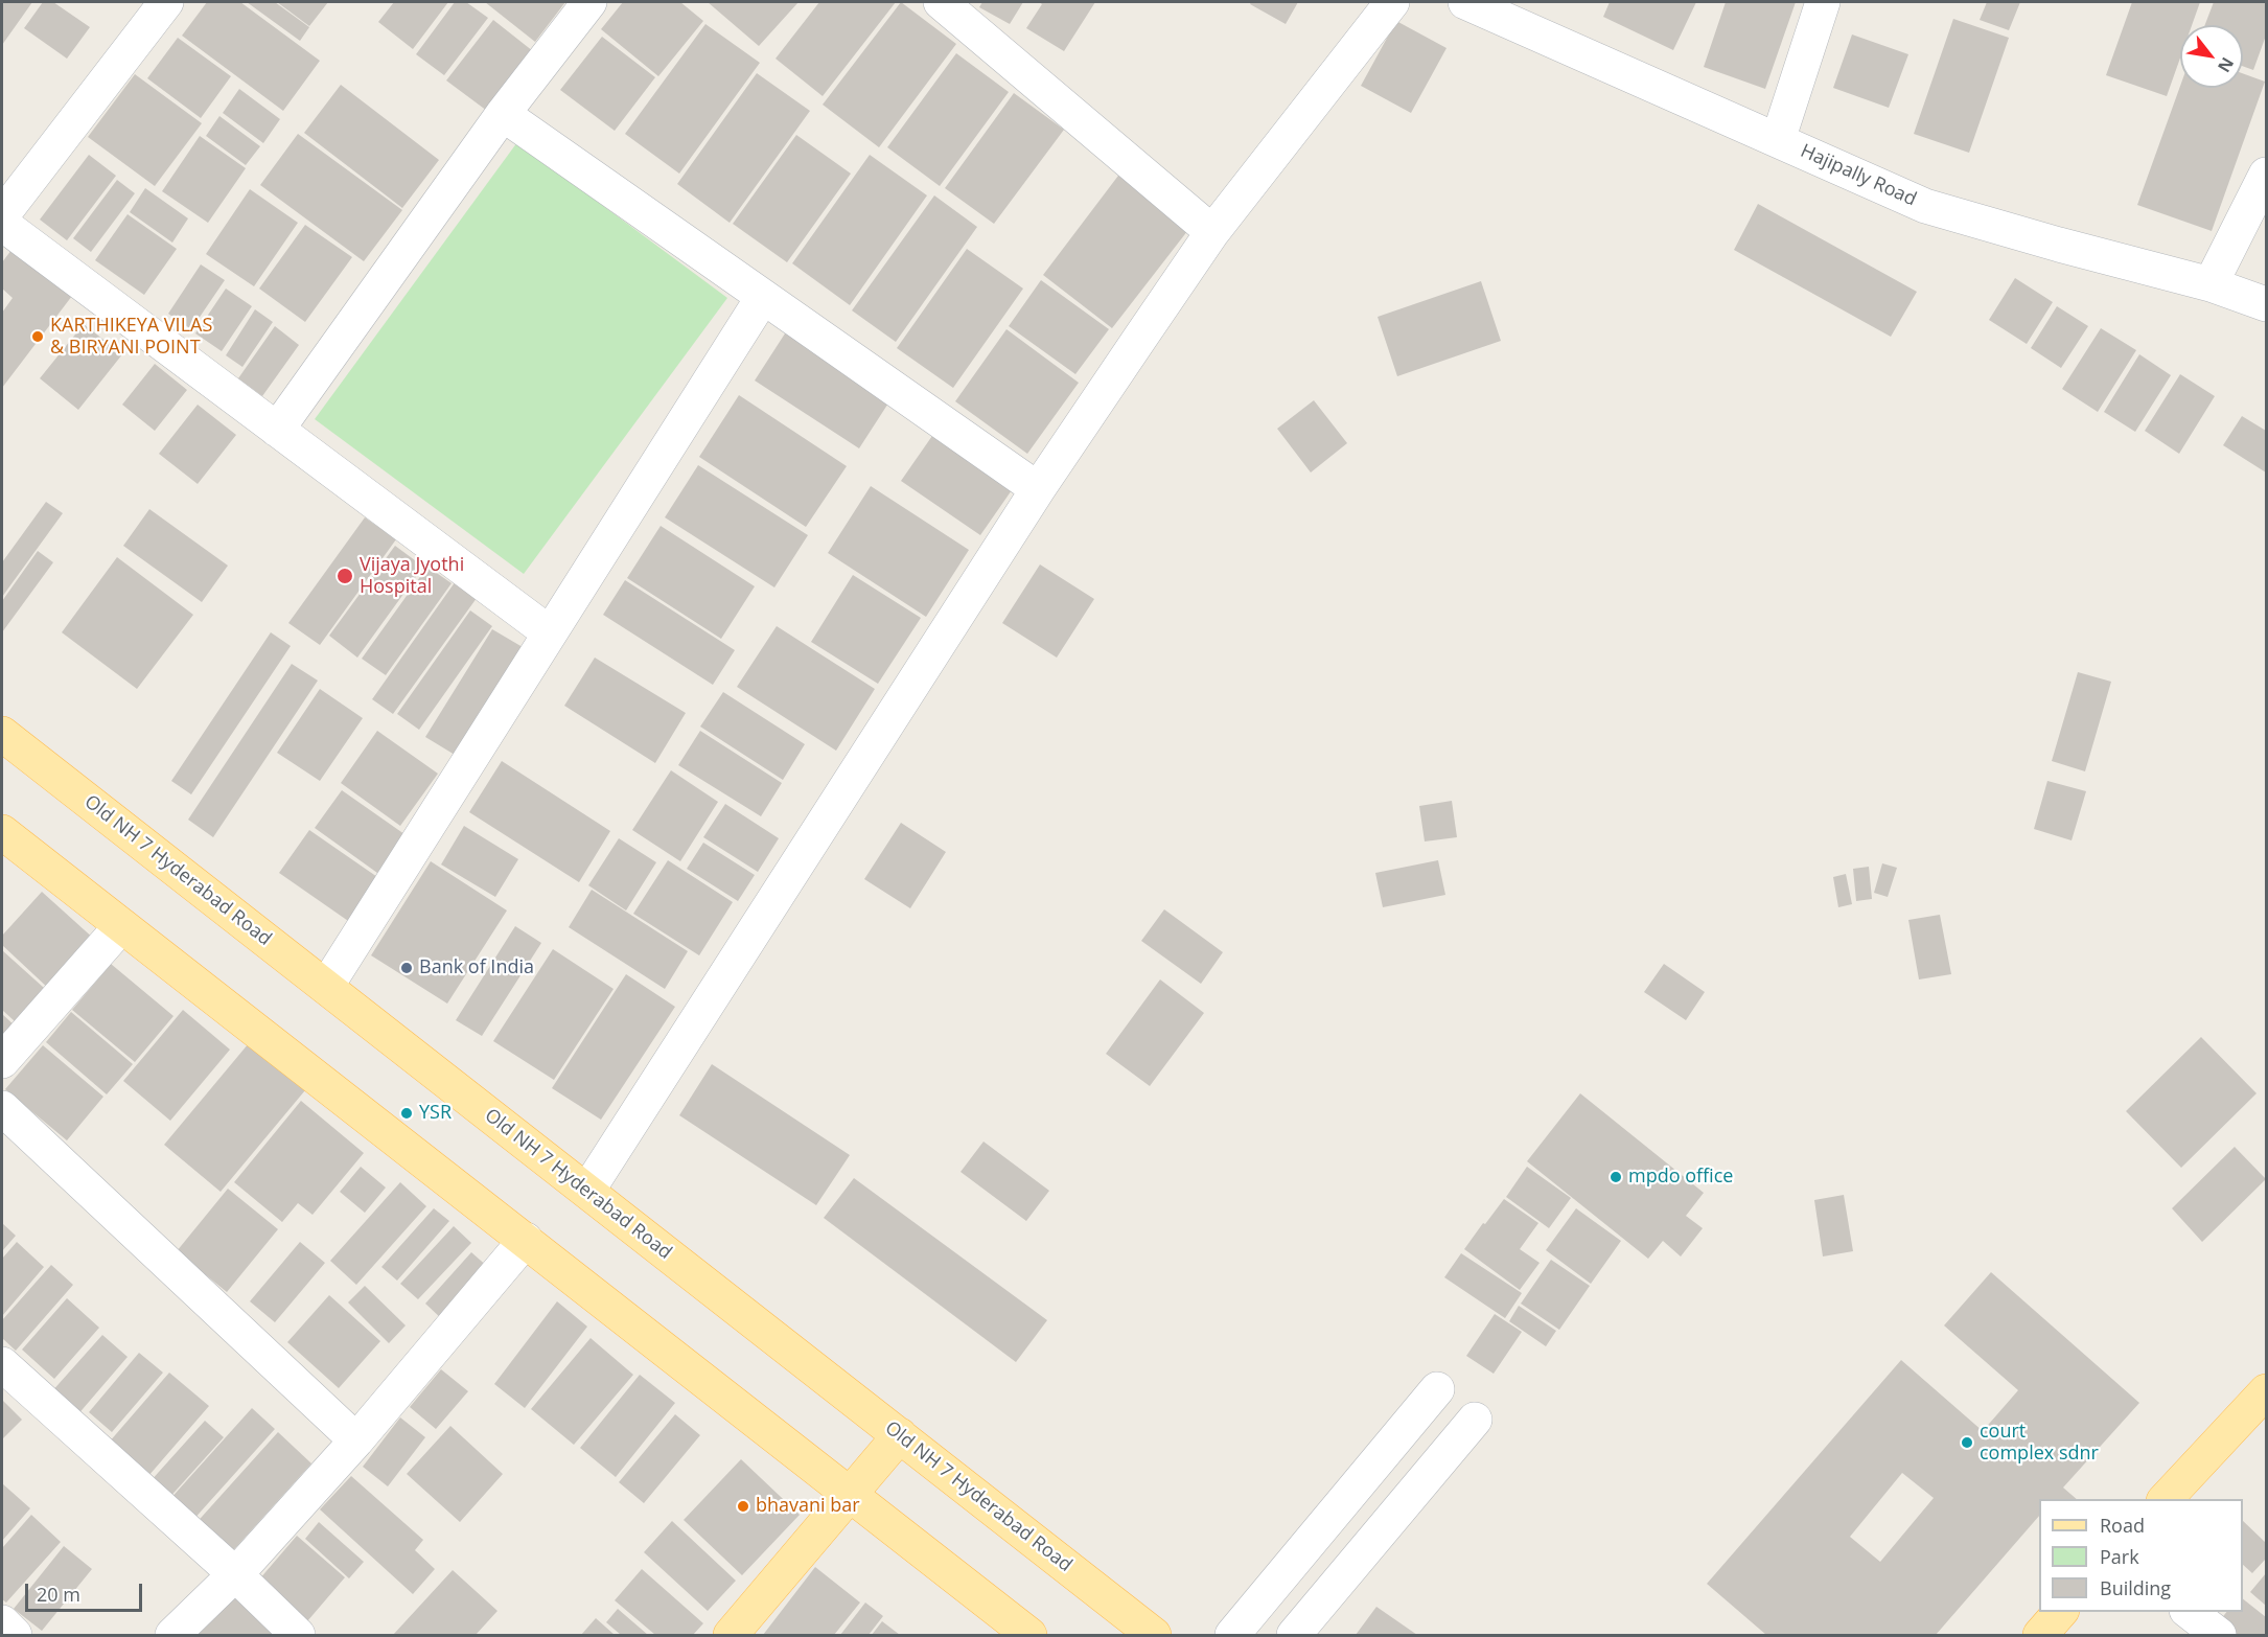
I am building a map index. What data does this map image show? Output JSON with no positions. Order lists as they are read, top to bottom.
{
  "streets": {
    "main road": ["Old NH 7 Hyderabad Road"],
    "street": ["Hajipally Road"]
  },
  "places": [
    "KARTHIKEYA VILAS & BIRYANI POINT",
    "Vijaya Jyothi Hospital",
    "Bank of India",
    "YSR",
    "mpdo office",
    "court complex sdnr",
    "bhavani bar"
  ],
  "legend": ["Road", "Park", "Building"],
  "scale_bar": "20 m",
  "north": "bottom right"
}
